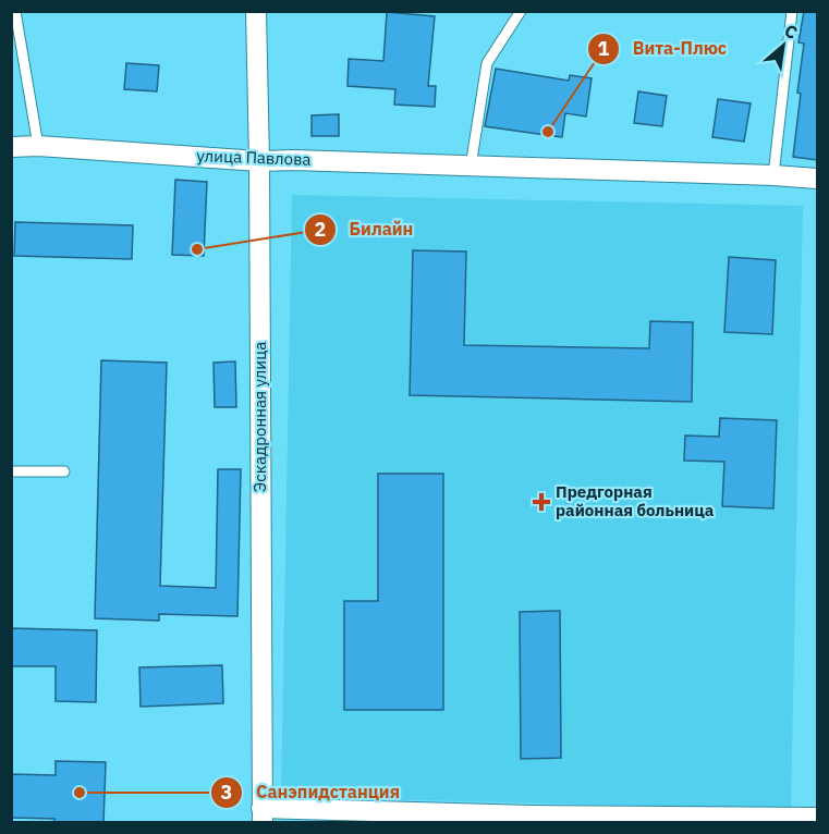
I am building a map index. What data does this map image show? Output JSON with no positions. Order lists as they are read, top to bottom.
{
  "streets": {
    "street": ["улица Павлова", "Эскадронная улица"]
  },
  "crossings": [
    ["улица Павлова", "Эскадронная улица"]
  ],
  "places": {
    "other": ["Вита-Плюс", "Билайн", "Санэпидстанция"],
    "health": ["Предгорная районная больница"]
  },
  "north": "top right"
}
